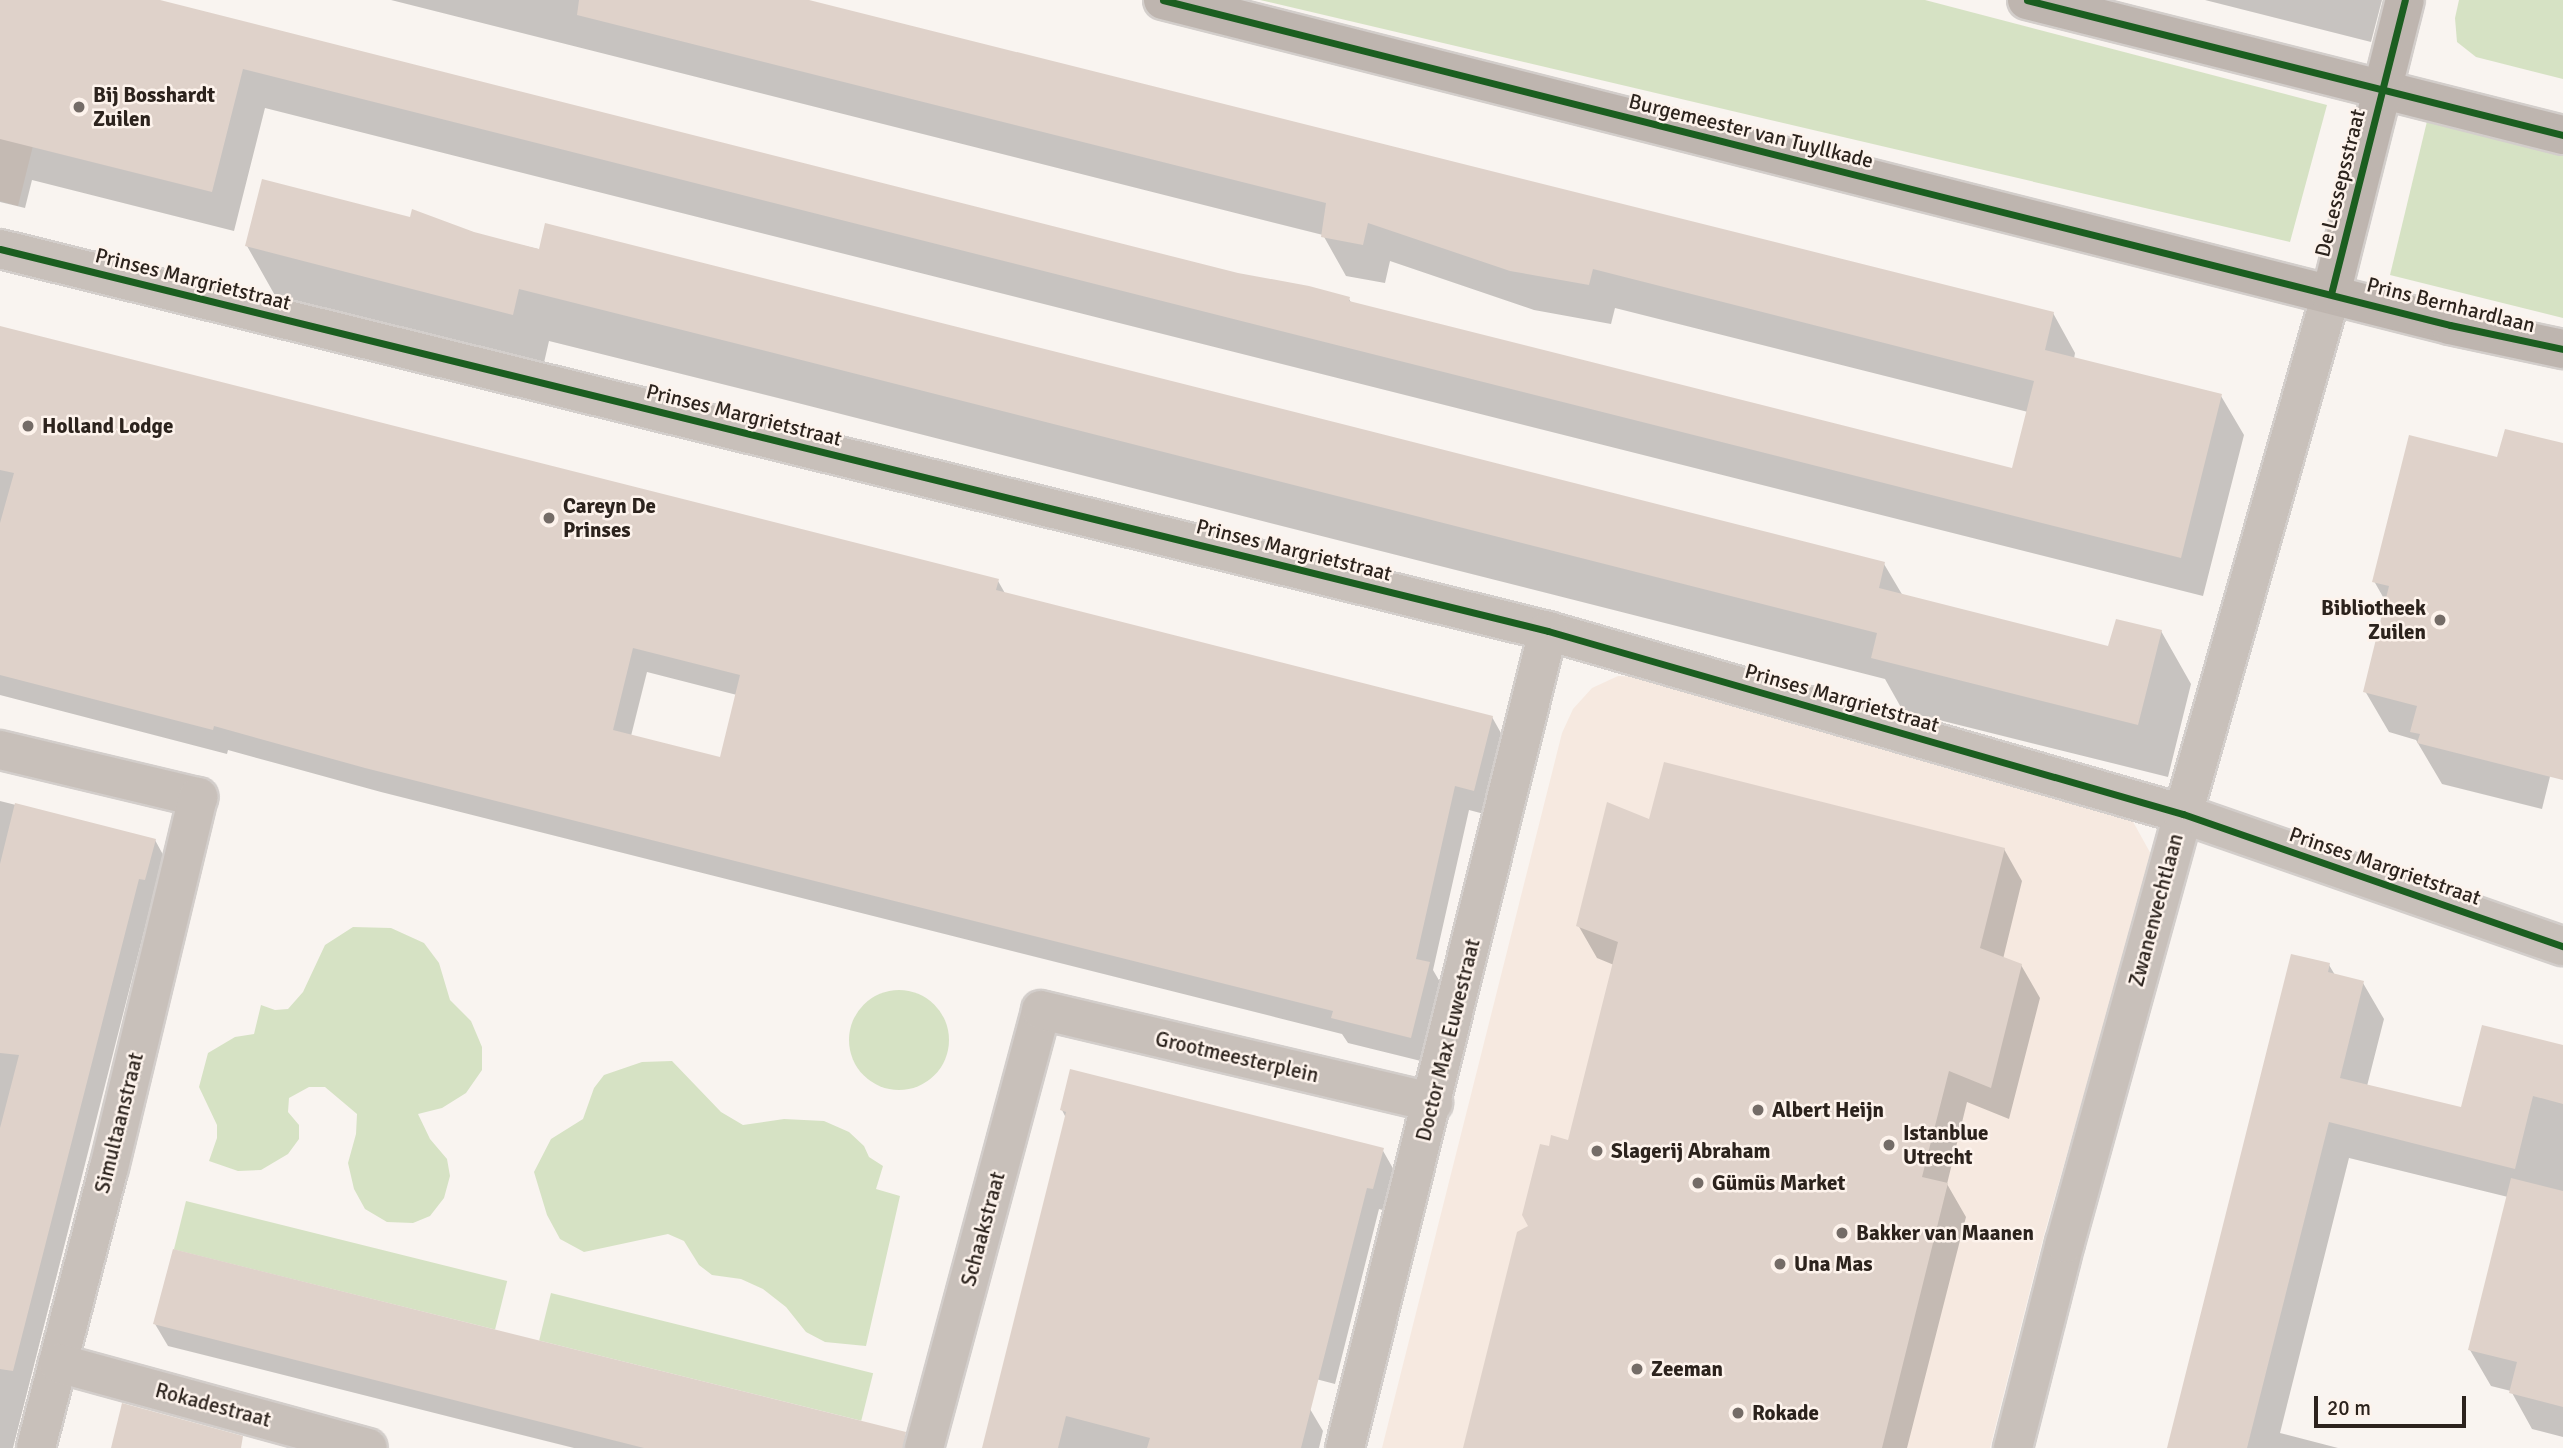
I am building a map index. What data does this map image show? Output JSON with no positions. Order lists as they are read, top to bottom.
{
  "streets": {
    "street": [
      "Burgemeester van Tuyllkade",
      "De Lessepsstraat",
      "Prinses Margrietstraat",
      "Prins Bernhardlaan",
      "Zwanenvechtlaan",
      "Doctor Max Euwestraat",
      "Grootmeesterplein",
      "Simultaanstraat",
      "Schaakstraat",
      "Rokadestraat"
    ]
  },
  "crossings": [
    ["Burgemeester van Tuyllkade", "De Lessepsstraat"],
    ["Burgemeester van Tuyllkade", "Prins Bernhardlaan"],
    ["Burgemeester van Tuyllkade", "Zwanenvechtlaan"],
    ["De Lessepsstraat", "Prins Bernhardlaan"],
    ["De Lessepsstraat", "Zwanenvechtlaan"],
    ["Prinses Margrietstraat", "Zwanenvechtlaan"],
    ["Prinses Margrietstraat", "Doctor Max Euwestraat"],
    ["Prins Bernhardlaan", "Zwanenvechtlaan"],
    ["Doctor Max Euwestraat", "Grootmeesterplein"],
    ["Grootmeesterplein", "Schaakstraat"],
    ["Simultaanstraat", "Rokadestraat"]
  ],
  "places": [
    "Bij Bosshardt Zuilen",
    "Holland Lodge",
    "Careyn De Prinses",
    "Bibliotheek Zuilen",
    "Albert Heijn",
    "Istanblue Utrecht",
    "Slagerij Abraham",
    "Gümüs Market",
    "Bakker van Maanen",
    "Una Mas",
    "Zeeman",
    "Rokade"
  ],
  "scale_bar": "20 m"
}
